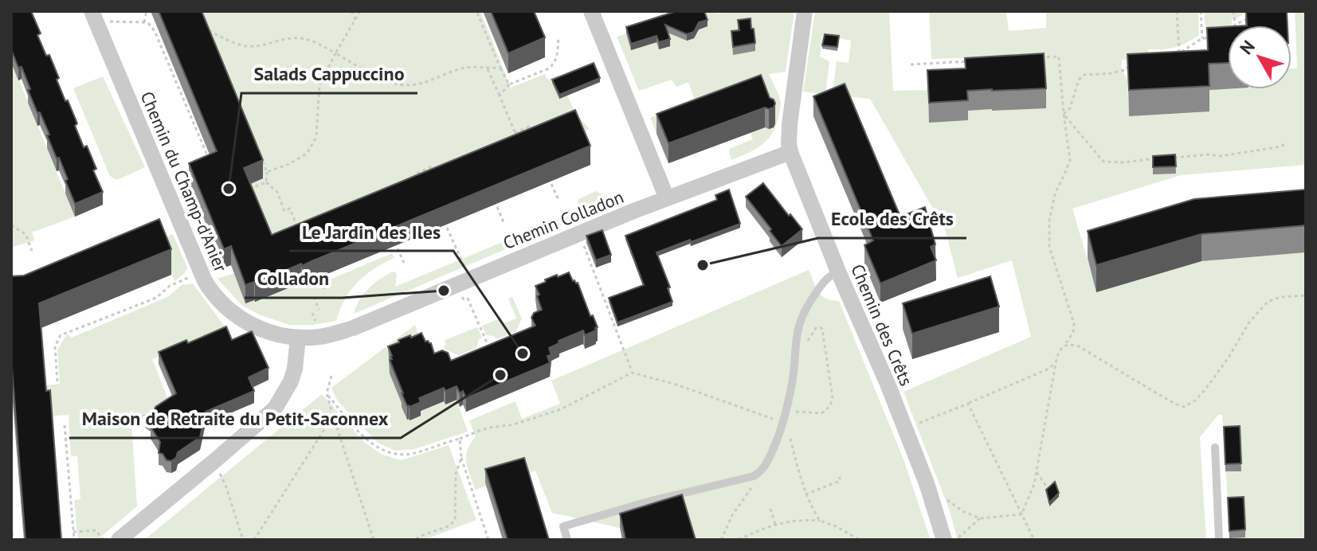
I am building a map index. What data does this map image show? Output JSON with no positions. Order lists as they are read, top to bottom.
{
  "streets": {
    "street": ["Chemin du Champ-d'Anier", "Chemin Colladon", "Chemin des Crêts"]
  },
  "crossings": [
    ["Chemin du Champ-d'Anier", "Chemin Colladon"],
    ["Chemin Colladon", "Chemin des Crêts"]
  ],
  "places": [
    "Salads Cappuccino",
    "Ecole des Crêts",
    "Colladon",
    "Le Jardin des Iles",
    "Maison de Retraite du Petit-Saconnex"
  ],
  "north": "top left"
}
